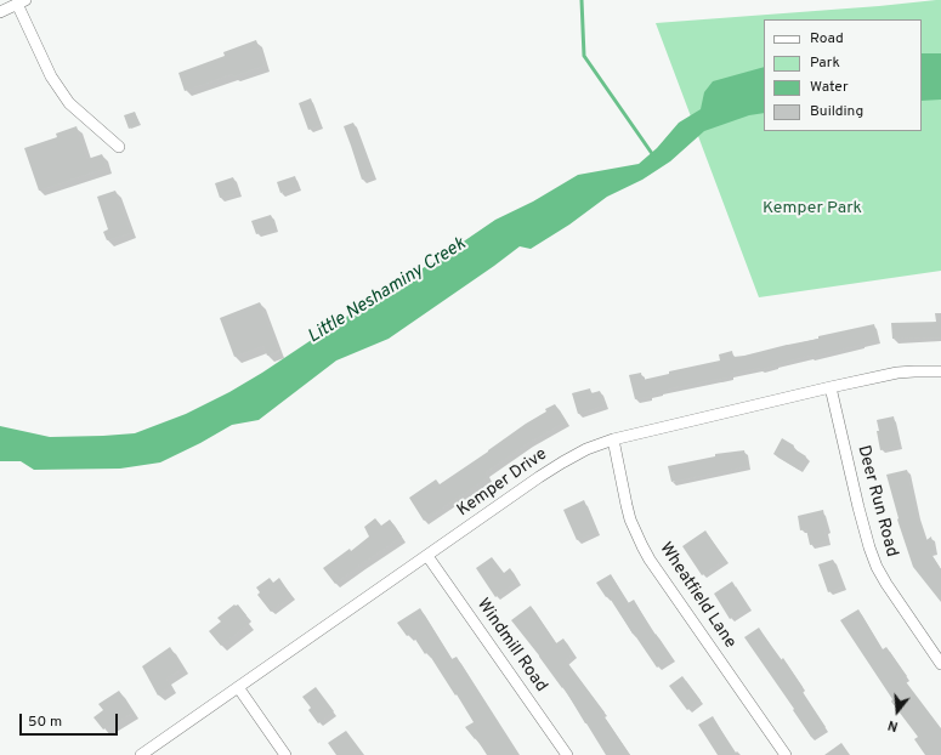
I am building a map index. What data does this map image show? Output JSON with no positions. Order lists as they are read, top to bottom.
{
  "streets": {
    "street": [
      "Kemper Drive",
      "Deer Run Road",
      "Wheatfield Lane",
      "Windmill Road"
    ]
  },
  "crossings": [
    ["Kemper Drive", "Deer Run Road"],
    ["Kemper Drive", "Wheatfield Lane"],
    ["Kemper Drive", "Windmill Road"]
  ],
  "water": ["Little Neshaminy Creek"],
  "parks": ["Kemper Park"],
  "legend": [
    "Road",
    "Park",
    "Water",
    "Building"
  ],
  "scale_bar": "50 m",
  "north": "bottom"
}
